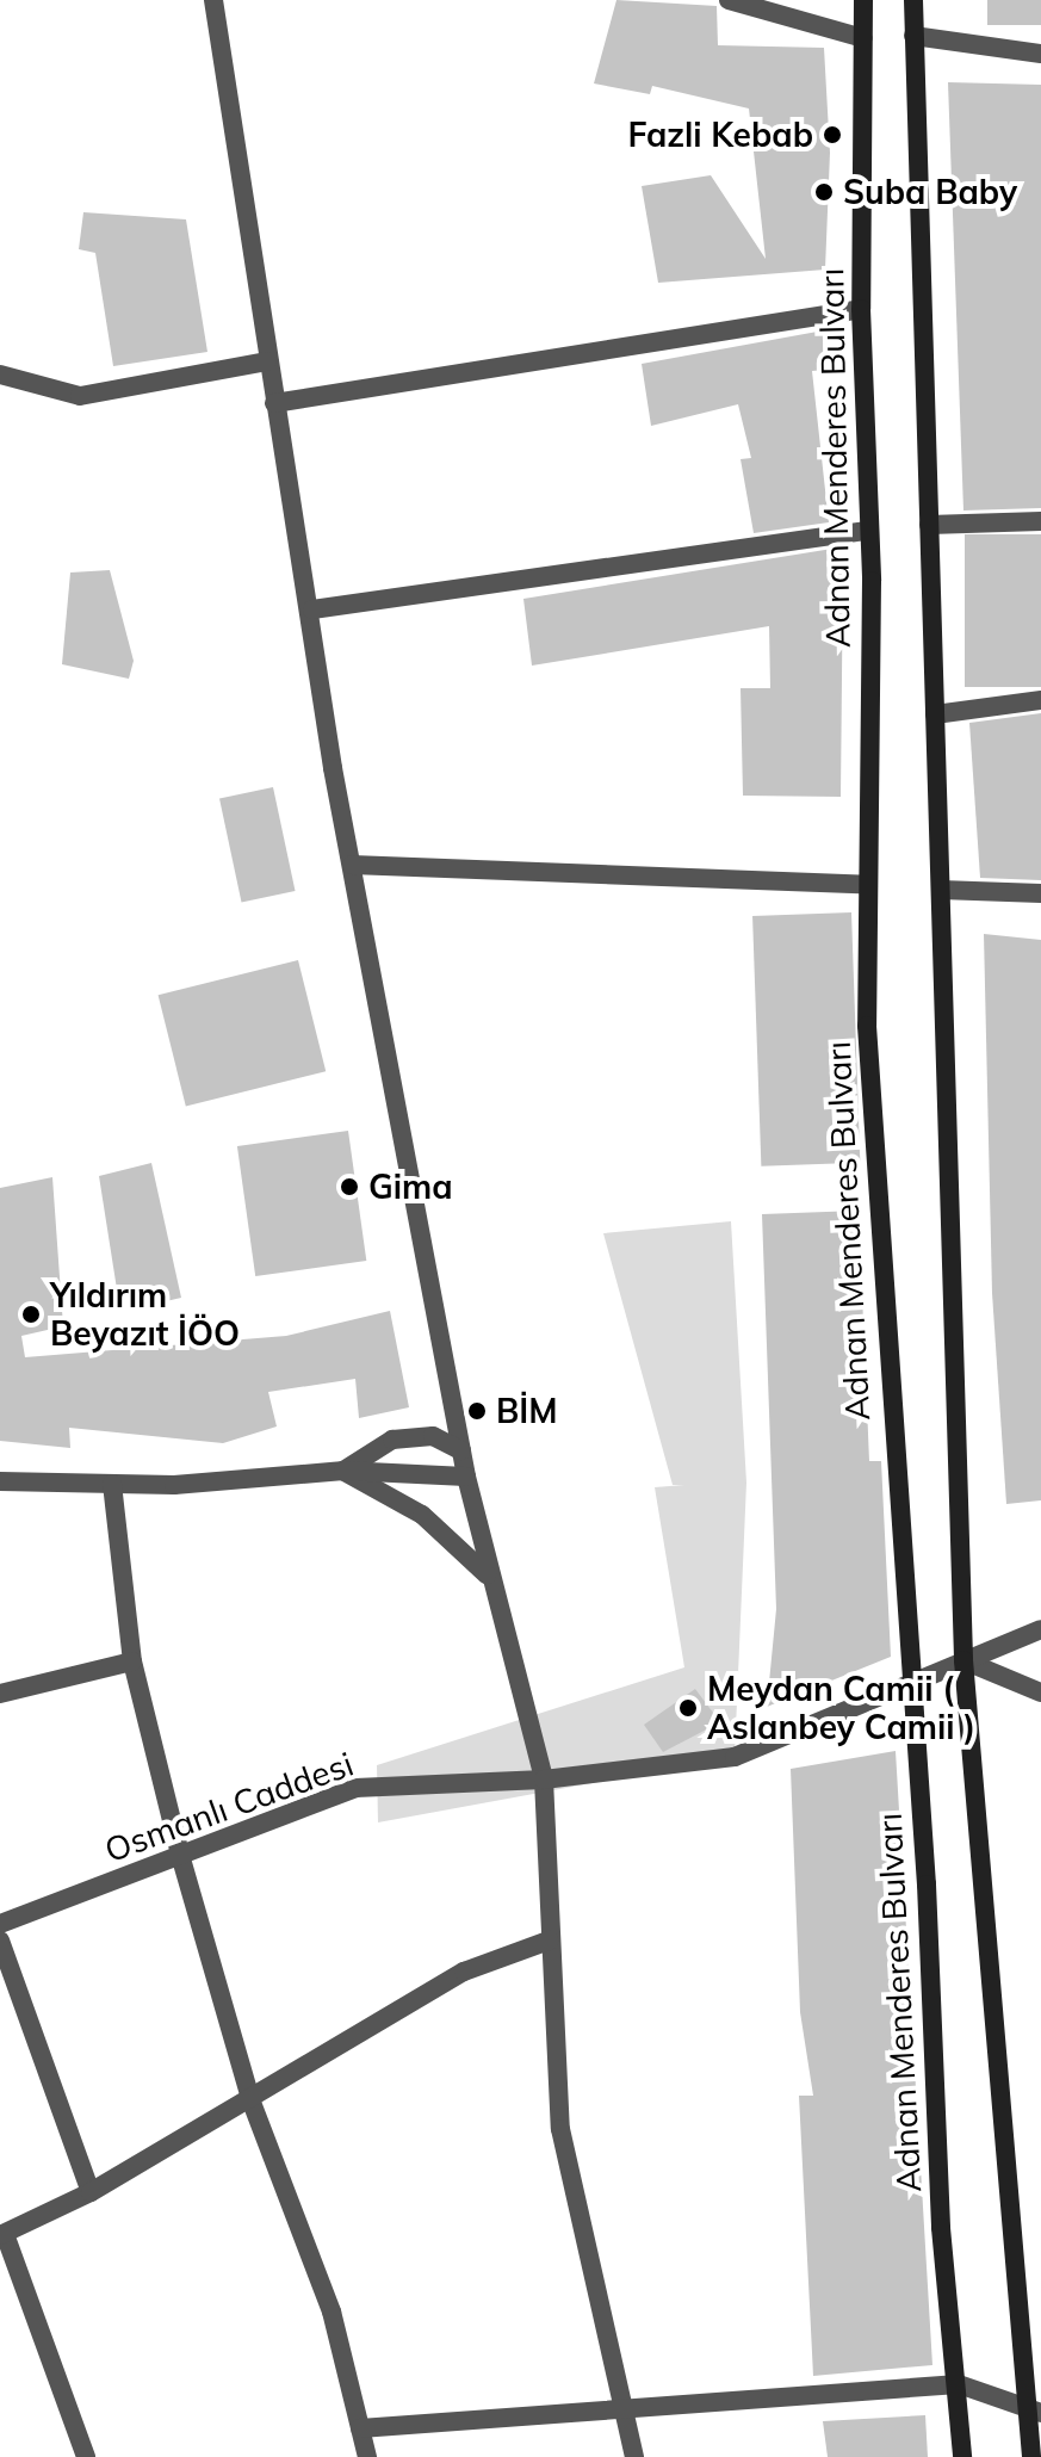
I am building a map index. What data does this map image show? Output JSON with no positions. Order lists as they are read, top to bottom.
{
  "streets": {
    "main road": ["Adnan Menderes Bulvarı"],
    "street": ["Osmanlı Caddesi"]
  },
  "crossings": [
    ["Adnan Menderes Bulvarı", "Osmanlı Caddesi"]
  ],
  "places": [
    "Fazli Kebab",
    "Suba Baby",
    "Gima",
    "Yıldırım Beyazıt İÖO",
    "BİM",
    "Meydan Camii ( Aslanbey Camii )"
  ]
}
